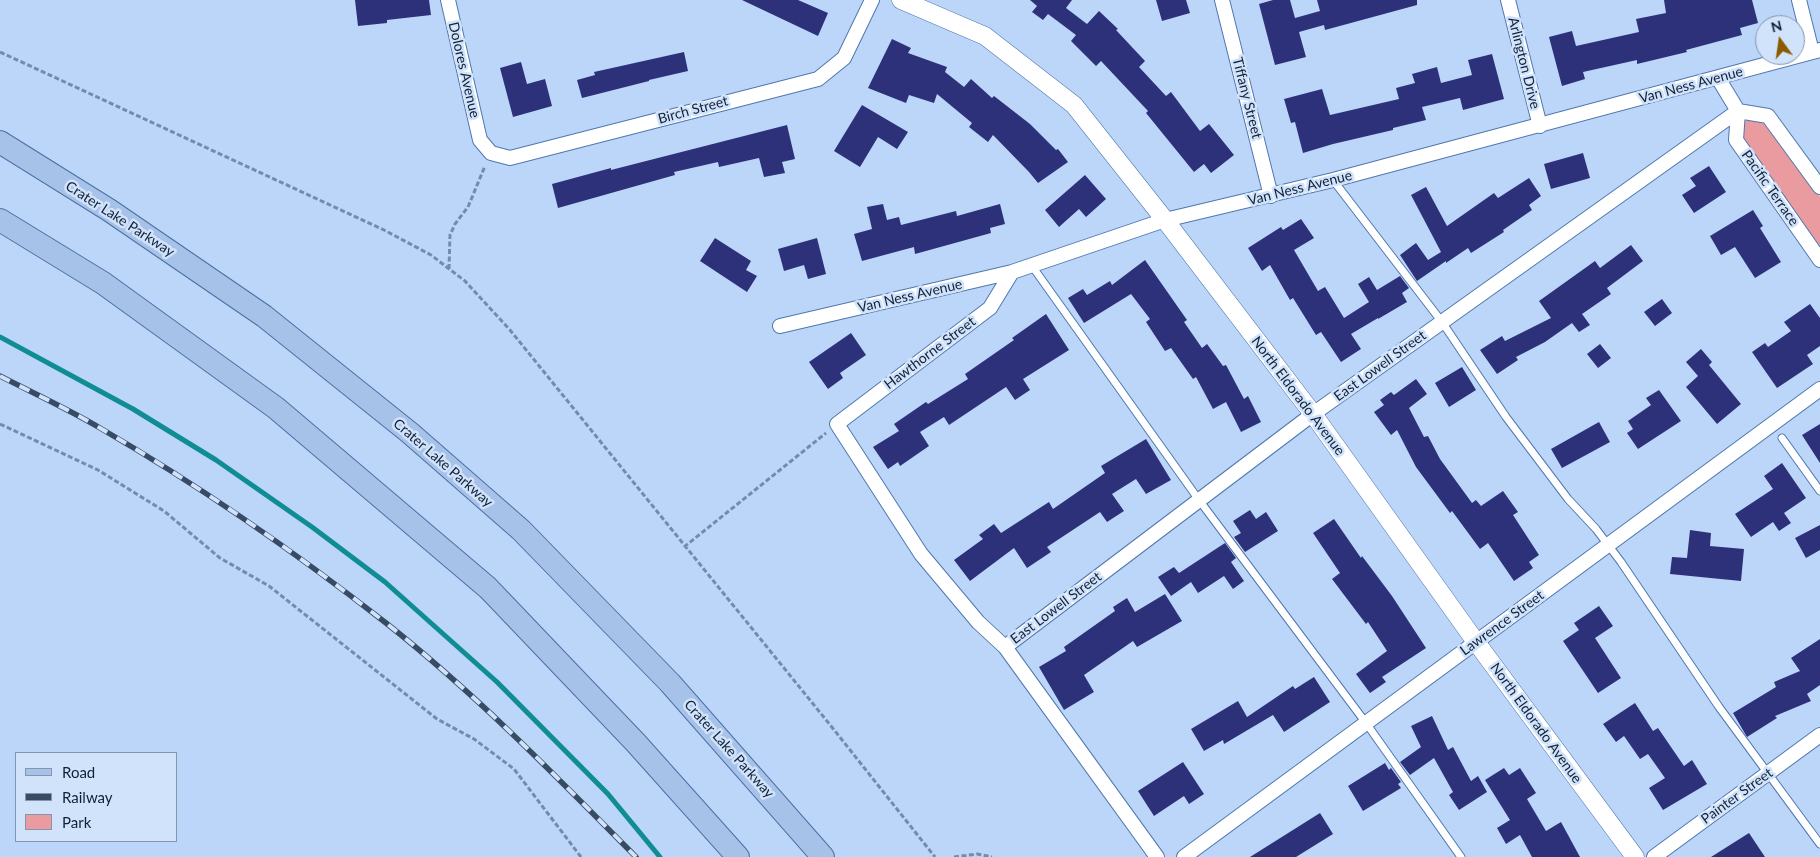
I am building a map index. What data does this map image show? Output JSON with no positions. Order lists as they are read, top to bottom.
{
  "streets": {
    "main road": ["Crater Lake Parkway"],
    "street": [
      "Arlington Drive",
      "Dolores Avenue",
      "Van Ness Avenue",
      "Tiffany Street",
      "Birch Street",
      "Pacific Terrace",
      "Hawthorne Street",
      "East Lowell Street",
      "North Eldorado Avenue",
      "Lawrence Street",
      "Painter Street"
    ]
  },
  "crossings": [
    ["Arlington Drive", "Van Ness Avenue"],
    ["Dolores Avenue", "Birch Street"],
    ["Van Ness Avenue", "Tiffany Street"],
    ["Van Ness Avenue", "Hawthorne Street"],
    ["Van Ness Avenue", "North Eldorado Avenue"],
    ["Pacific Terrace", "East Lowell Street"],
    ["East Lowell Street", "North Eldorado Avenue"],
    ["North Eldorado Avenue", "Lawrence Street"]
  ],
  "legend": ["Road", "Railway", "Park"],
  "north": "top"
}
